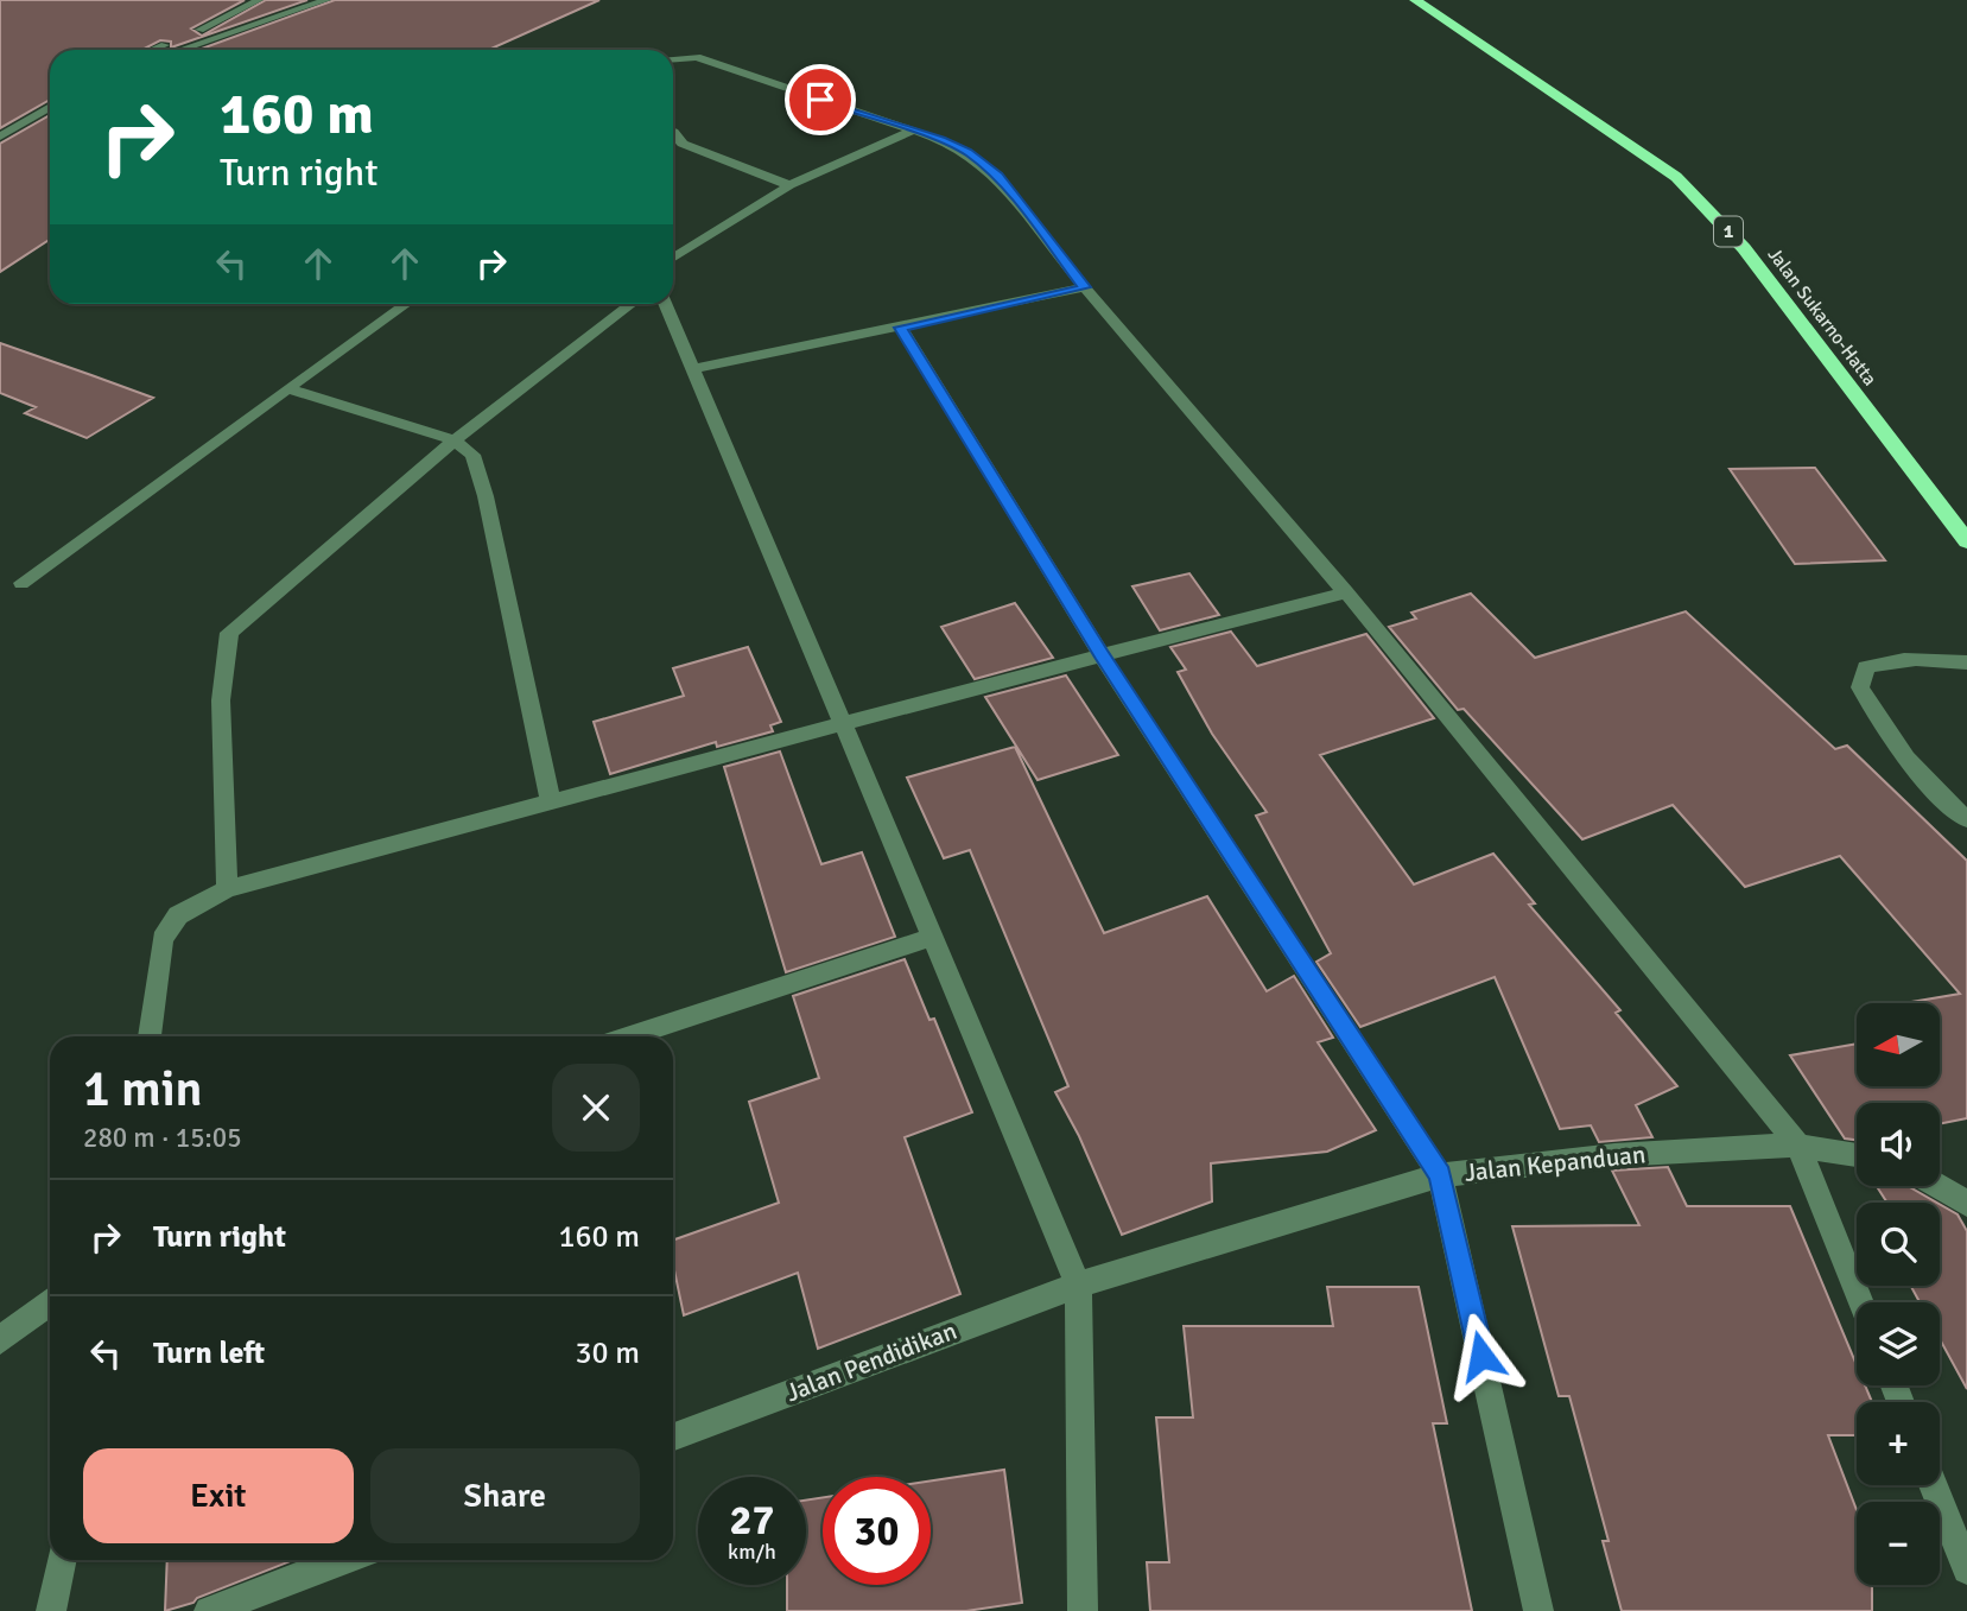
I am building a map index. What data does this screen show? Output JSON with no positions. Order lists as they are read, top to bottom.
{
  "streets": {
    "highway": ["1", "Jalan Sukarno-Hatta"],
    "street": ["Jalan Kepanduan", "Jalan Pendidikan"]
  },
  "crossings": [
    ["Jalan Kepanduan", "Jalan Pendidikan"]
  ],
  "north": "left",
  "page": {
    "turn": ["160 m", "Turn right"],
    "map_buttons": ["+", "−"],
    "heading": ["1 min", "280 m · 15:05"],
    "list": [
      {
        "name": "Turn right",
        "value": "160 m"
      },
      {
        "name": "Turn left",
        "value": "30 m"
      }
    ],
    "buttons": ["Exit", "Share"],
    "speed": "27 km/h",
    "limit": "30"
  }
}
